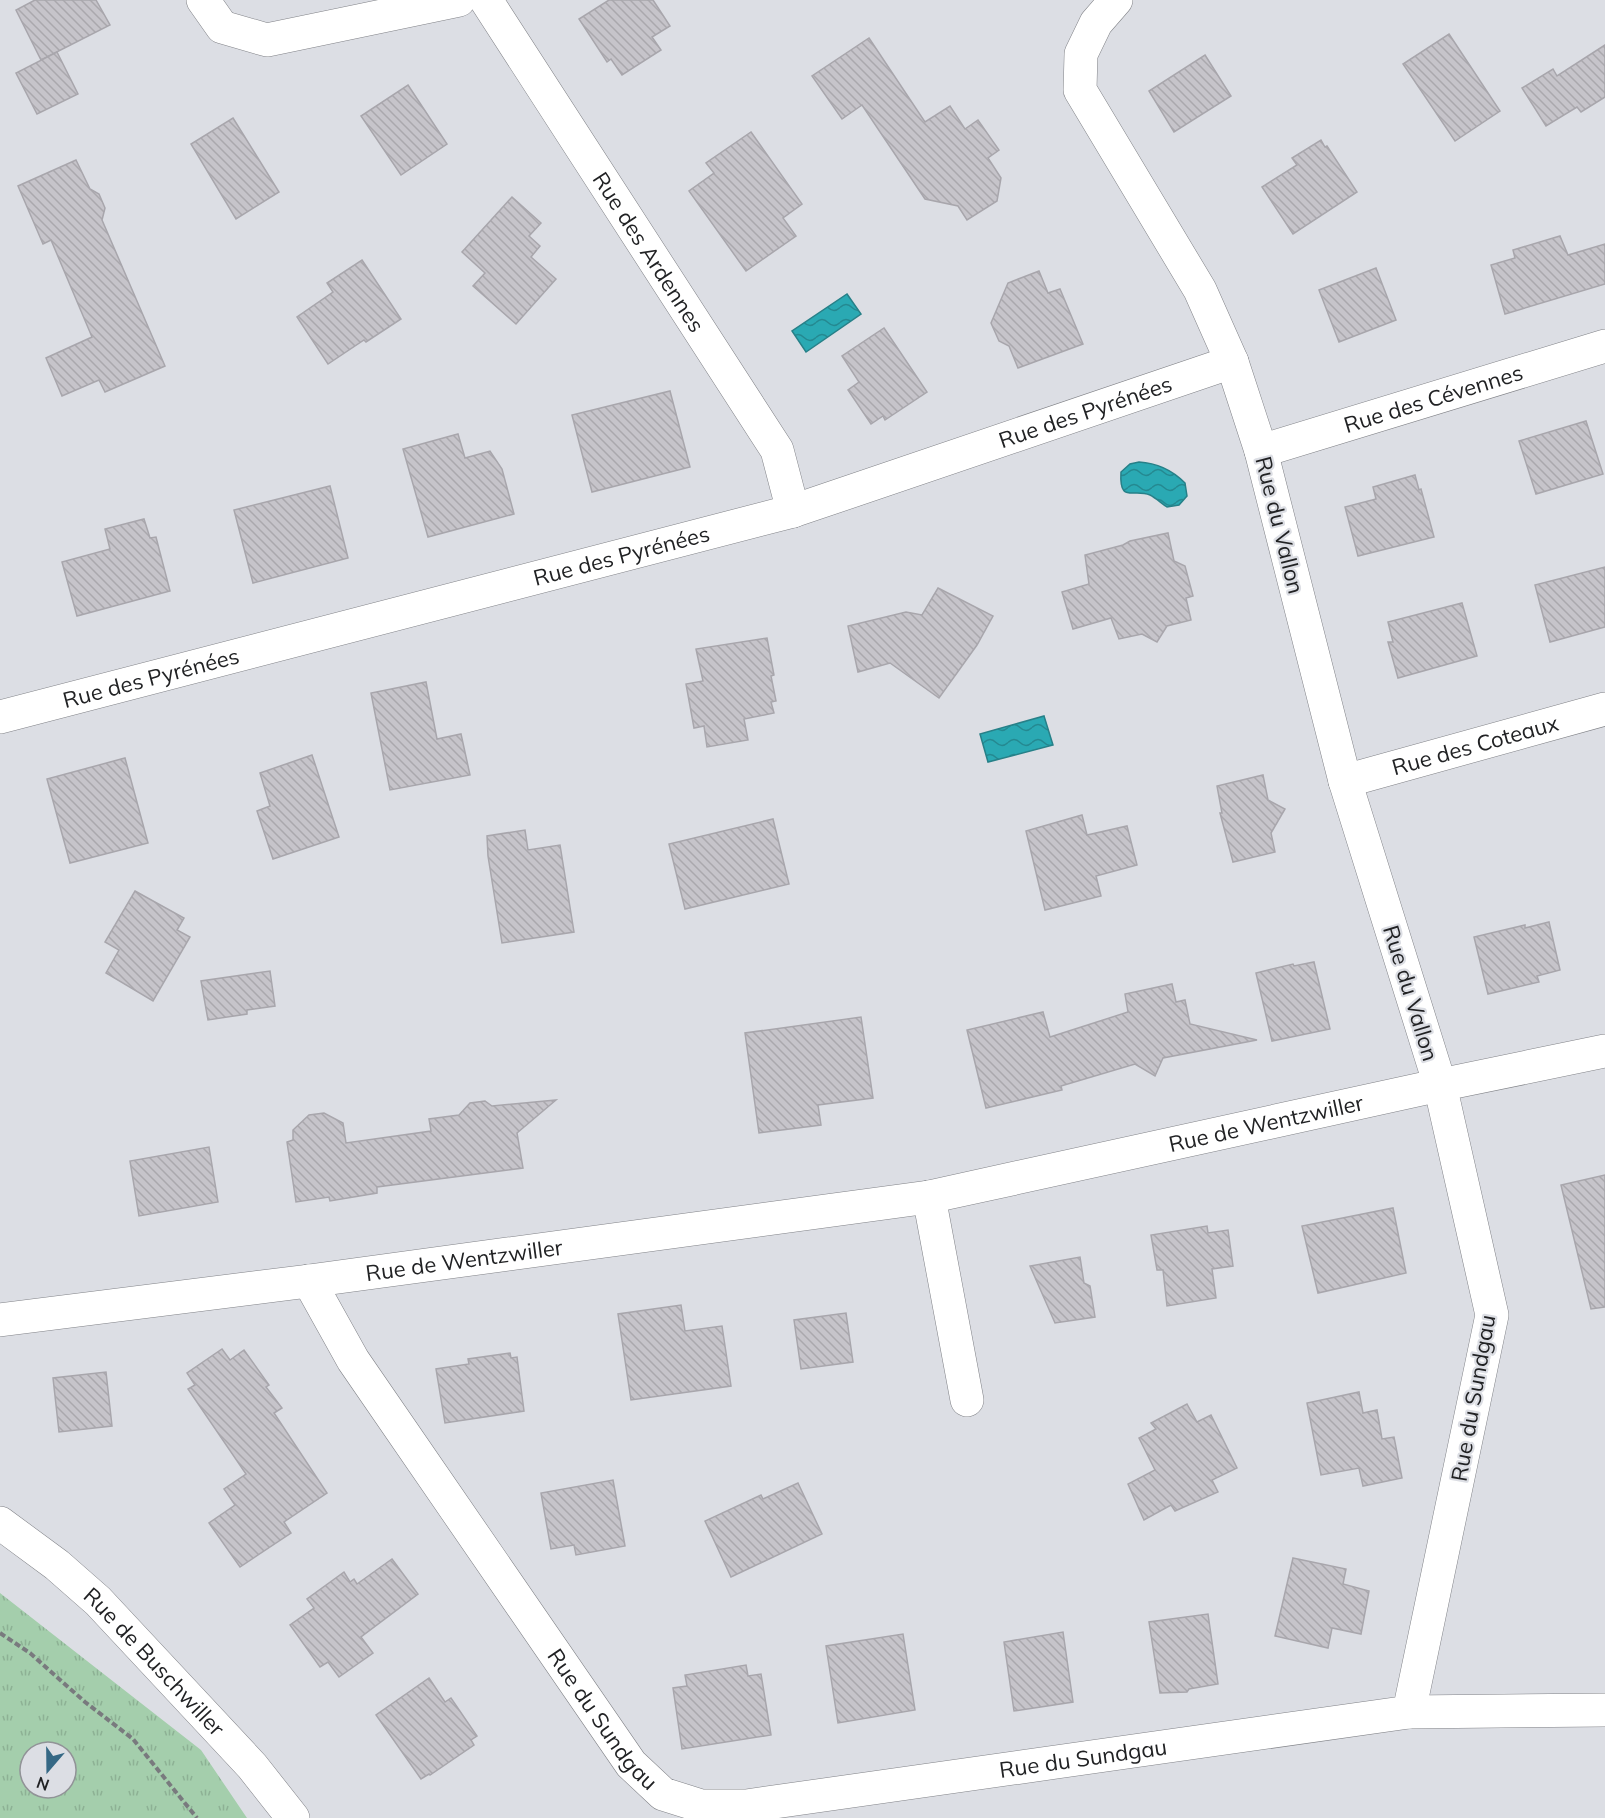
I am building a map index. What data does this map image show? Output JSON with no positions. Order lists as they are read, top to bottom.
{
  "streets": {
    "street": [
      "Rue des Ardennes",
      "Rue des Cévennes",
      "Rue des Pyrénées",
      "Rue du Vallon",
      "Rue des Coteaux",
      "Rue de Wentzwiller",
      "Rue du Sundgau",
      "Rue de Buschwiller"
    ]
  },
  "crossings": [
    ["Rue des Ardennes", "Rue des Pyrénées"],
    ["Rue des Cévennes", "Rue du Vallon"],
    ["Rue des Pyrénées", "Rue du Vallon"],
    ["Rue du Vallon", "Rue des Coteaux"],
    ["Rue du Vallon", "Rue de Wentzwiller"],
    ["Rue du Vallon", "Rue du Sundgau"],
    ["Rue de Wentzwiller", "Rue du Sundgau"]
  ],
  "north": "bottom"
}
